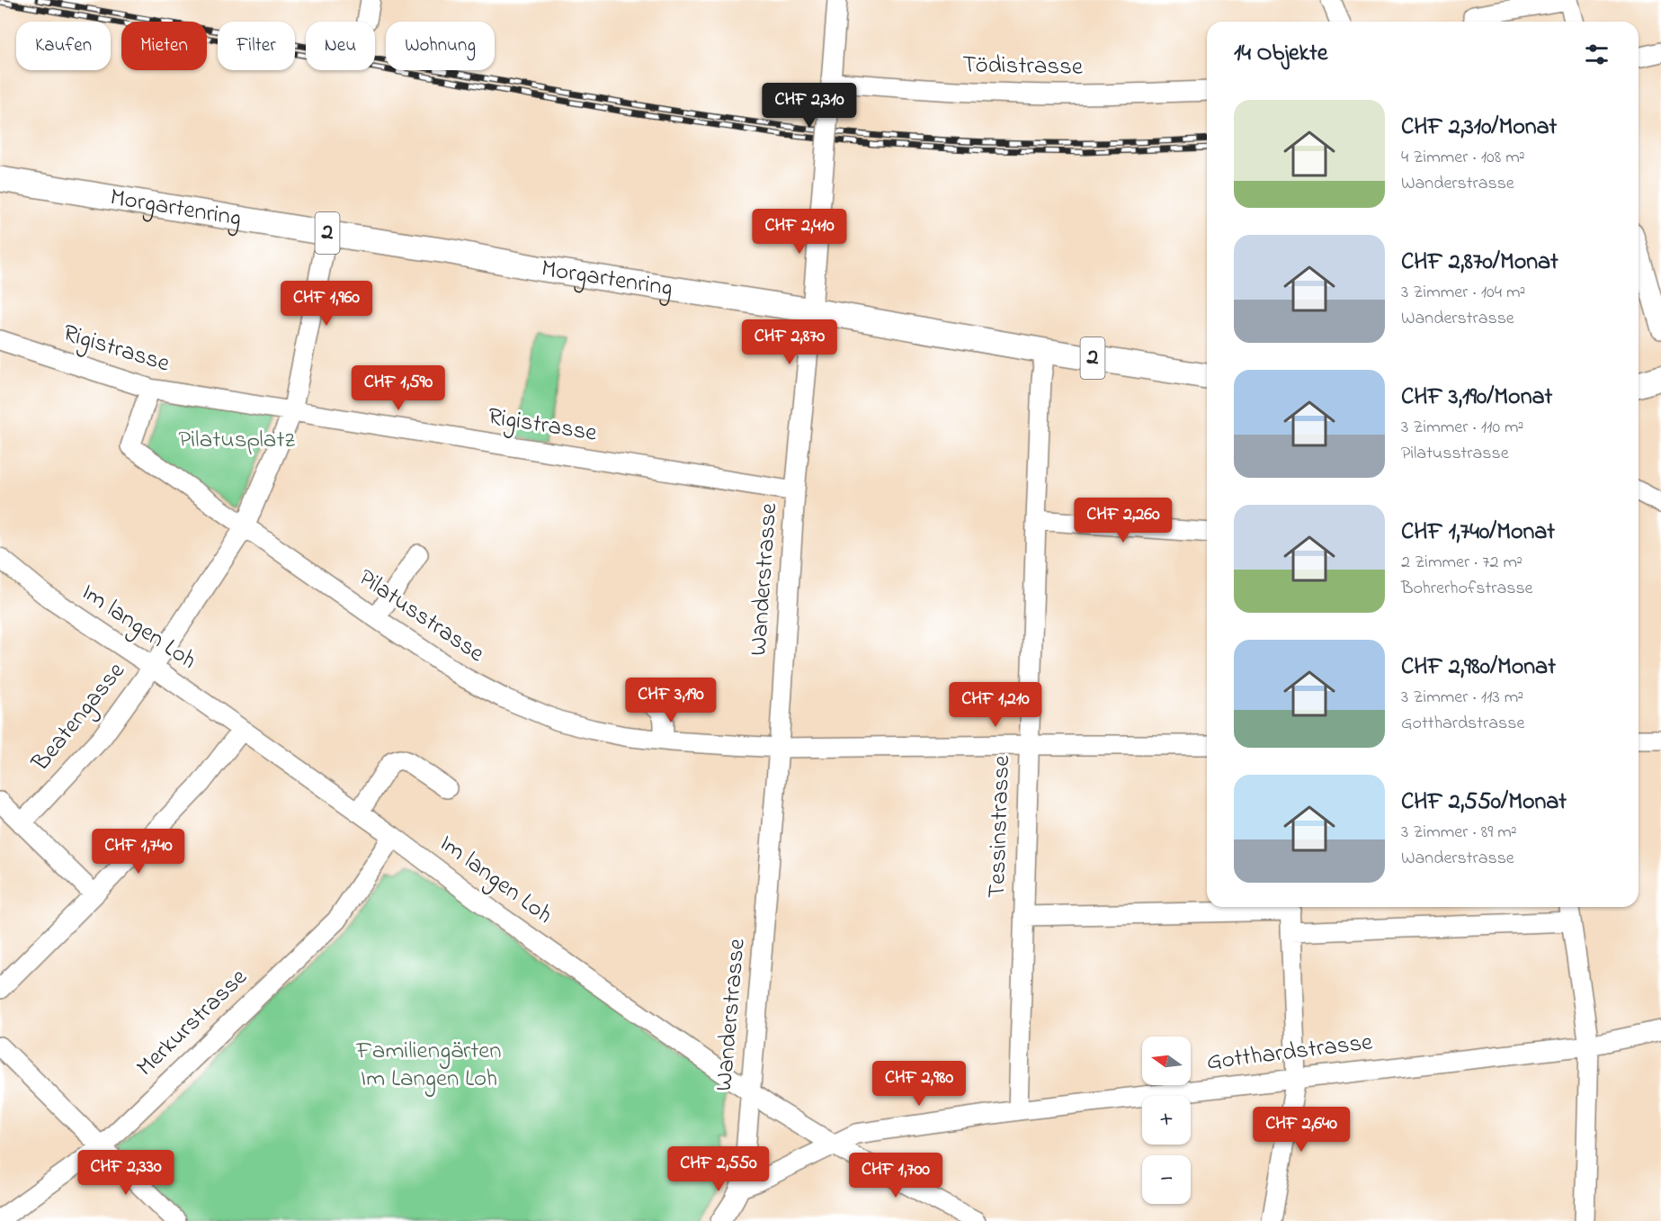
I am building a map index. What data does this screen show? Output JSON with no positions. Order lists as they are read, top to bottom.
{
  "streets": {
    "main road": ["Morgartenring", "2"],
    "street": [
      "Tödistrasse",
      "Rigistrasse",
      "Wanderstrasse",
      "Pilatusstrasse",
      "Im langen Loh",
      "Beatengasse",
      "Tessinstrasse",
      "Merkurstrasse",
      "Gotthardstrasse"
    ]
  },
  "crossings": [
    ["Tödistrasse", "Wanderstrasse"],
    ["Morgartenring", "Wanderstrasse"],
    ["Morgartenring", "Beatengasse"],
    ["Morgartenring", "Tessinstrasse"],
    ["Rigistrasse", "Wanderstrasse"],
    ["Rigistrasse", "Pilatusstrasse"],
    ["Rigistrasse", "Beatengasse"],
    ["Wanderstrasse", "Pilatusstrasse"],
    ["Wanderstrasse", "Im langen Loh"],
    ["Wanderstrasse", "Gotthardstrasse"],
    ["Pilatusstrasse", "Beatengasse"],
    ["Pilatusstrasse", "Tessinstrasse"],
    ["Im langen Loh", "Beatengasse"],
    ["Im langen Loh", "Merkurstrasse"],
    ["Im langen Loh", "Gotthardstrasse"],
    ["Tessinstrasse", "Gotthardstrasse"]
  ],
  "parks": ["Pilatusplatz", "Familiengärten Im Langen Loh"],
  "north": "left",
  "page": {
    "chip": [
      "Kaufen",
      "Mieten",
      "Filter",
      "Neu",
      "Wohnung"
    ],
    "heading": "14 Objekte",
    "price": [
      "CHF 2,310",
      "CHF 2,410",
      "CHF 1,960",
      "CHF 2,870",
      "CHF 1,590",
      "CHF 2,260",
      "CHF 3,190",
      "CHF 1,210",
      "CHF 1,740",
      "CHF 2,980",
      "CHF 2,640",
      "CHF 2,550",
      "CHF 2,330",
      "CHF 1,700"
    ],
    "list": [
      {
        "name": "CHF 2,310/Monat",
        "note": "4 Zimmer · 108 m² · Wanderstrasse"
      },
      {
        "name": "CHF 2,870/Monat",
        "note": "3 Zimmer · 104 m² · Wanderstrasse"
      },
      {
        "name": "CHF 3,190/Monat",
        "note": "3 Zimmer · 110 m² · Pilatusstrasse"
      },
      {
        "name": "CHF 1,740/Monat",
        "note": "2 Zimmer · 72 m² · Bohrerhofstrasse"
      },
      {
        "name": "CHF 2,980/Monat",
        "note": "3 Zimmer · 113 m² · Gotthardstrasse"
      },
      {
        "name": "CHF 2,550/Monat",
        "note": "3 Zimmer · 89 m² · Wanderstrasse"
      }
    ],
    "map_buttons": ["+", "−"]
  }
}
